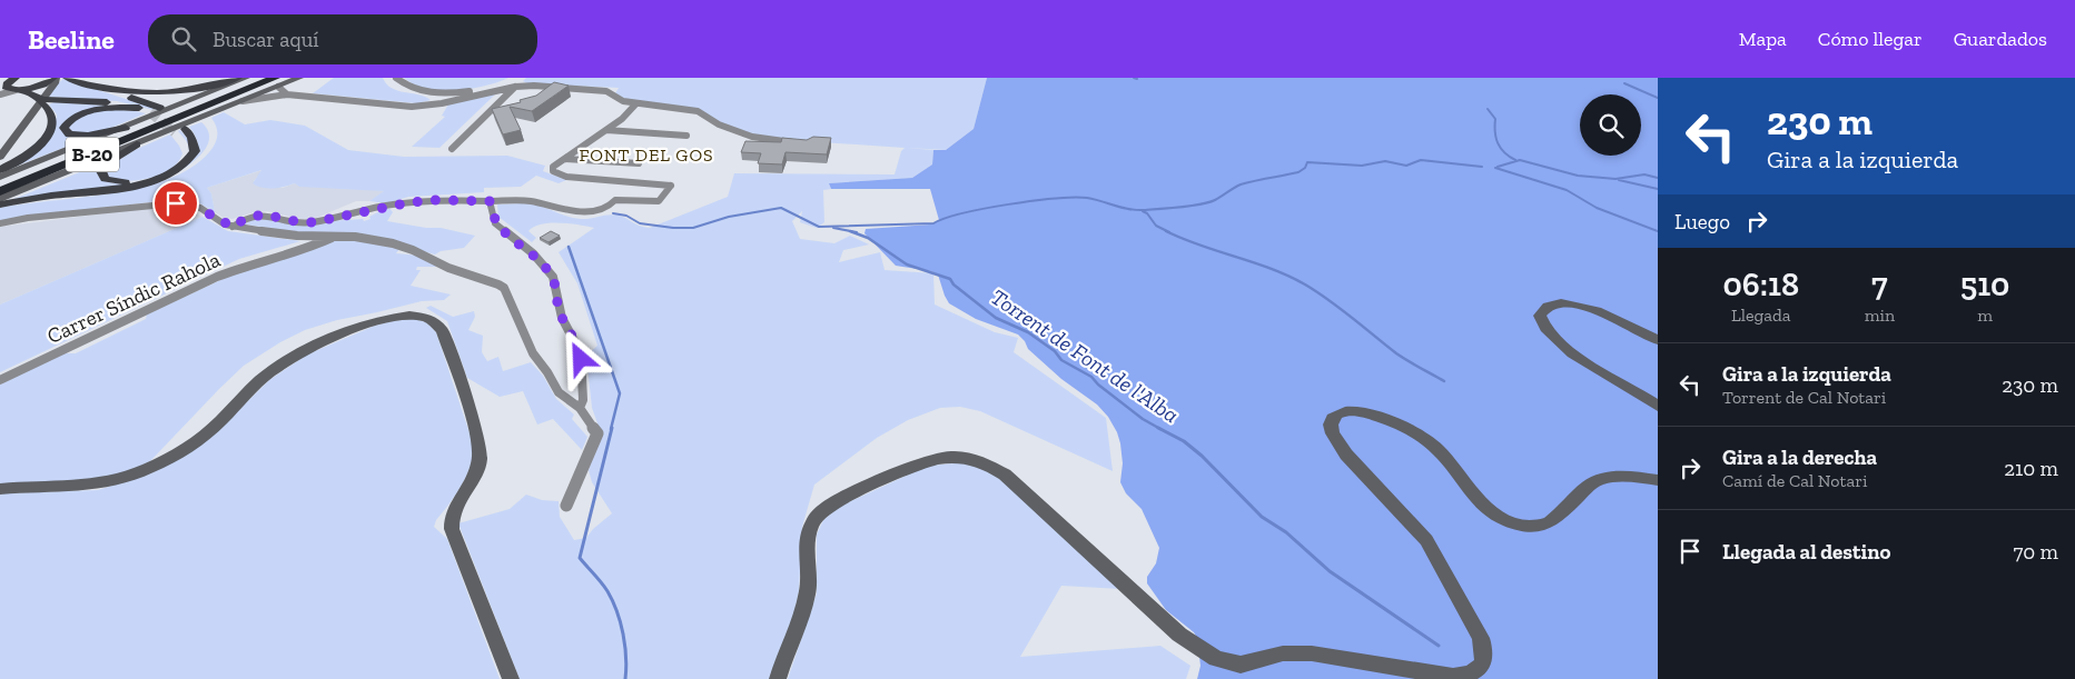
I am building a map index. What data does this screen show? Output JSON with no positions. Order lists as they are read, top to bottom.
{
  "streets": {
    "highway": ["B-20"],
    "street": ["Carrer Síndic Rahola"]
  },
  "districts": ["FONT DEL GOS"],
  "water": ["Torrent de Font de l'Alba"],
  "page": {
    "header": "Beeline",
    "search": "Buscar aquí",
    "nav": ["Mapa", "Cómo llegar", "Guardados"],
    "turn": ["230 m", "Gira a la izquierda"],
    "then": "Luego",
    "eta": [
      "06:18",
      "Llegada",
      "7",
      "min",
      "510",
      "m"
    ],
    "list": [
      {
        "name": "Gira a la izquierda",
        "note": "Torrent de Cal Notari",
        "value": "230 m"
      },
      {
        "name": "Gira a la derecha",
        "note": "Camí de Cal Notari",
        "value": "210 m"
      },
      {
        "name": "Llegada al destino",
        "value": "70 m"
      }
    ]
  }
}
